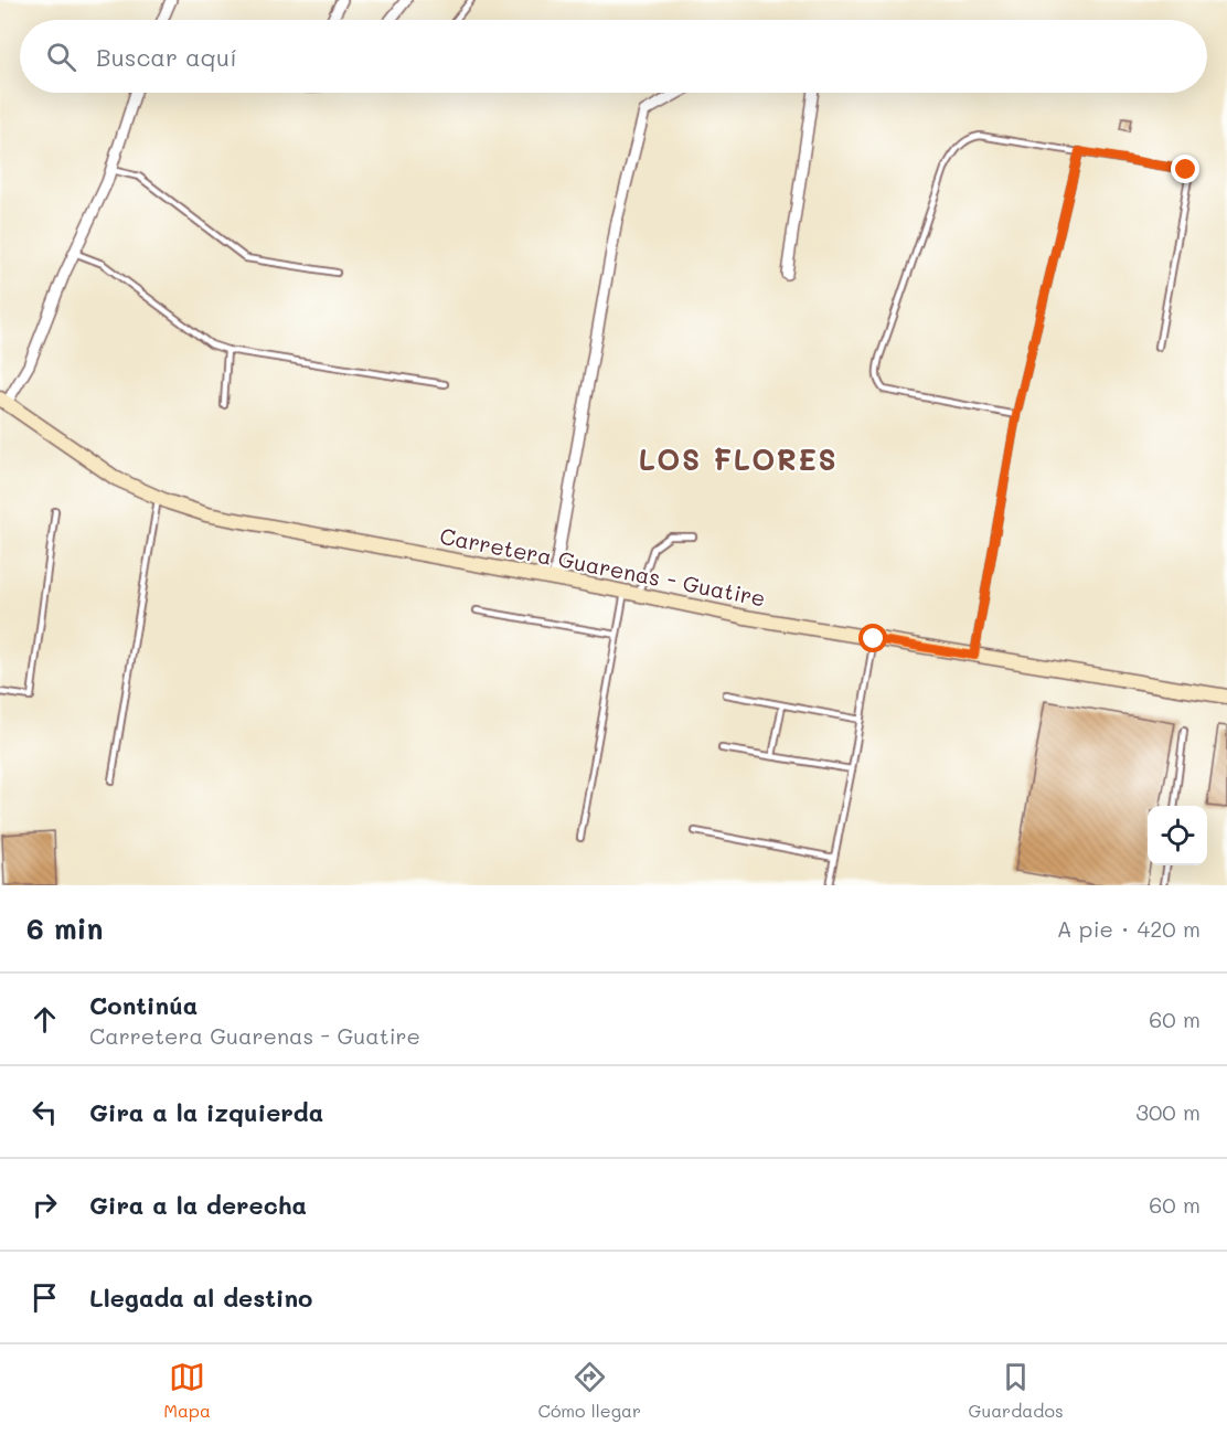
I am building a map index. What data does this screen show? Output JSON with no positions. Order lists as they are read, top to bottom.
{
  "streets": {
    "main road": ["Carretera Guarenas - Guatire"]
  },
  "districts": ["LOS FLORES"],
  "page": {
    "search": "Buscar aquí",
    "heading": ["6 min", "A pie · 420 m"],
    "list": [
      ["Continúa", "Carretera Guarenas - Guatire", "60 m"],
      ["Gira a la izquierda", "300 m"],
      ["Gira a la derecha", "60 m"],
      "Llegada al destino"
    ],
    "nav": ["Mapa", "Cómo llegar", "Guardados"]
  }
}
